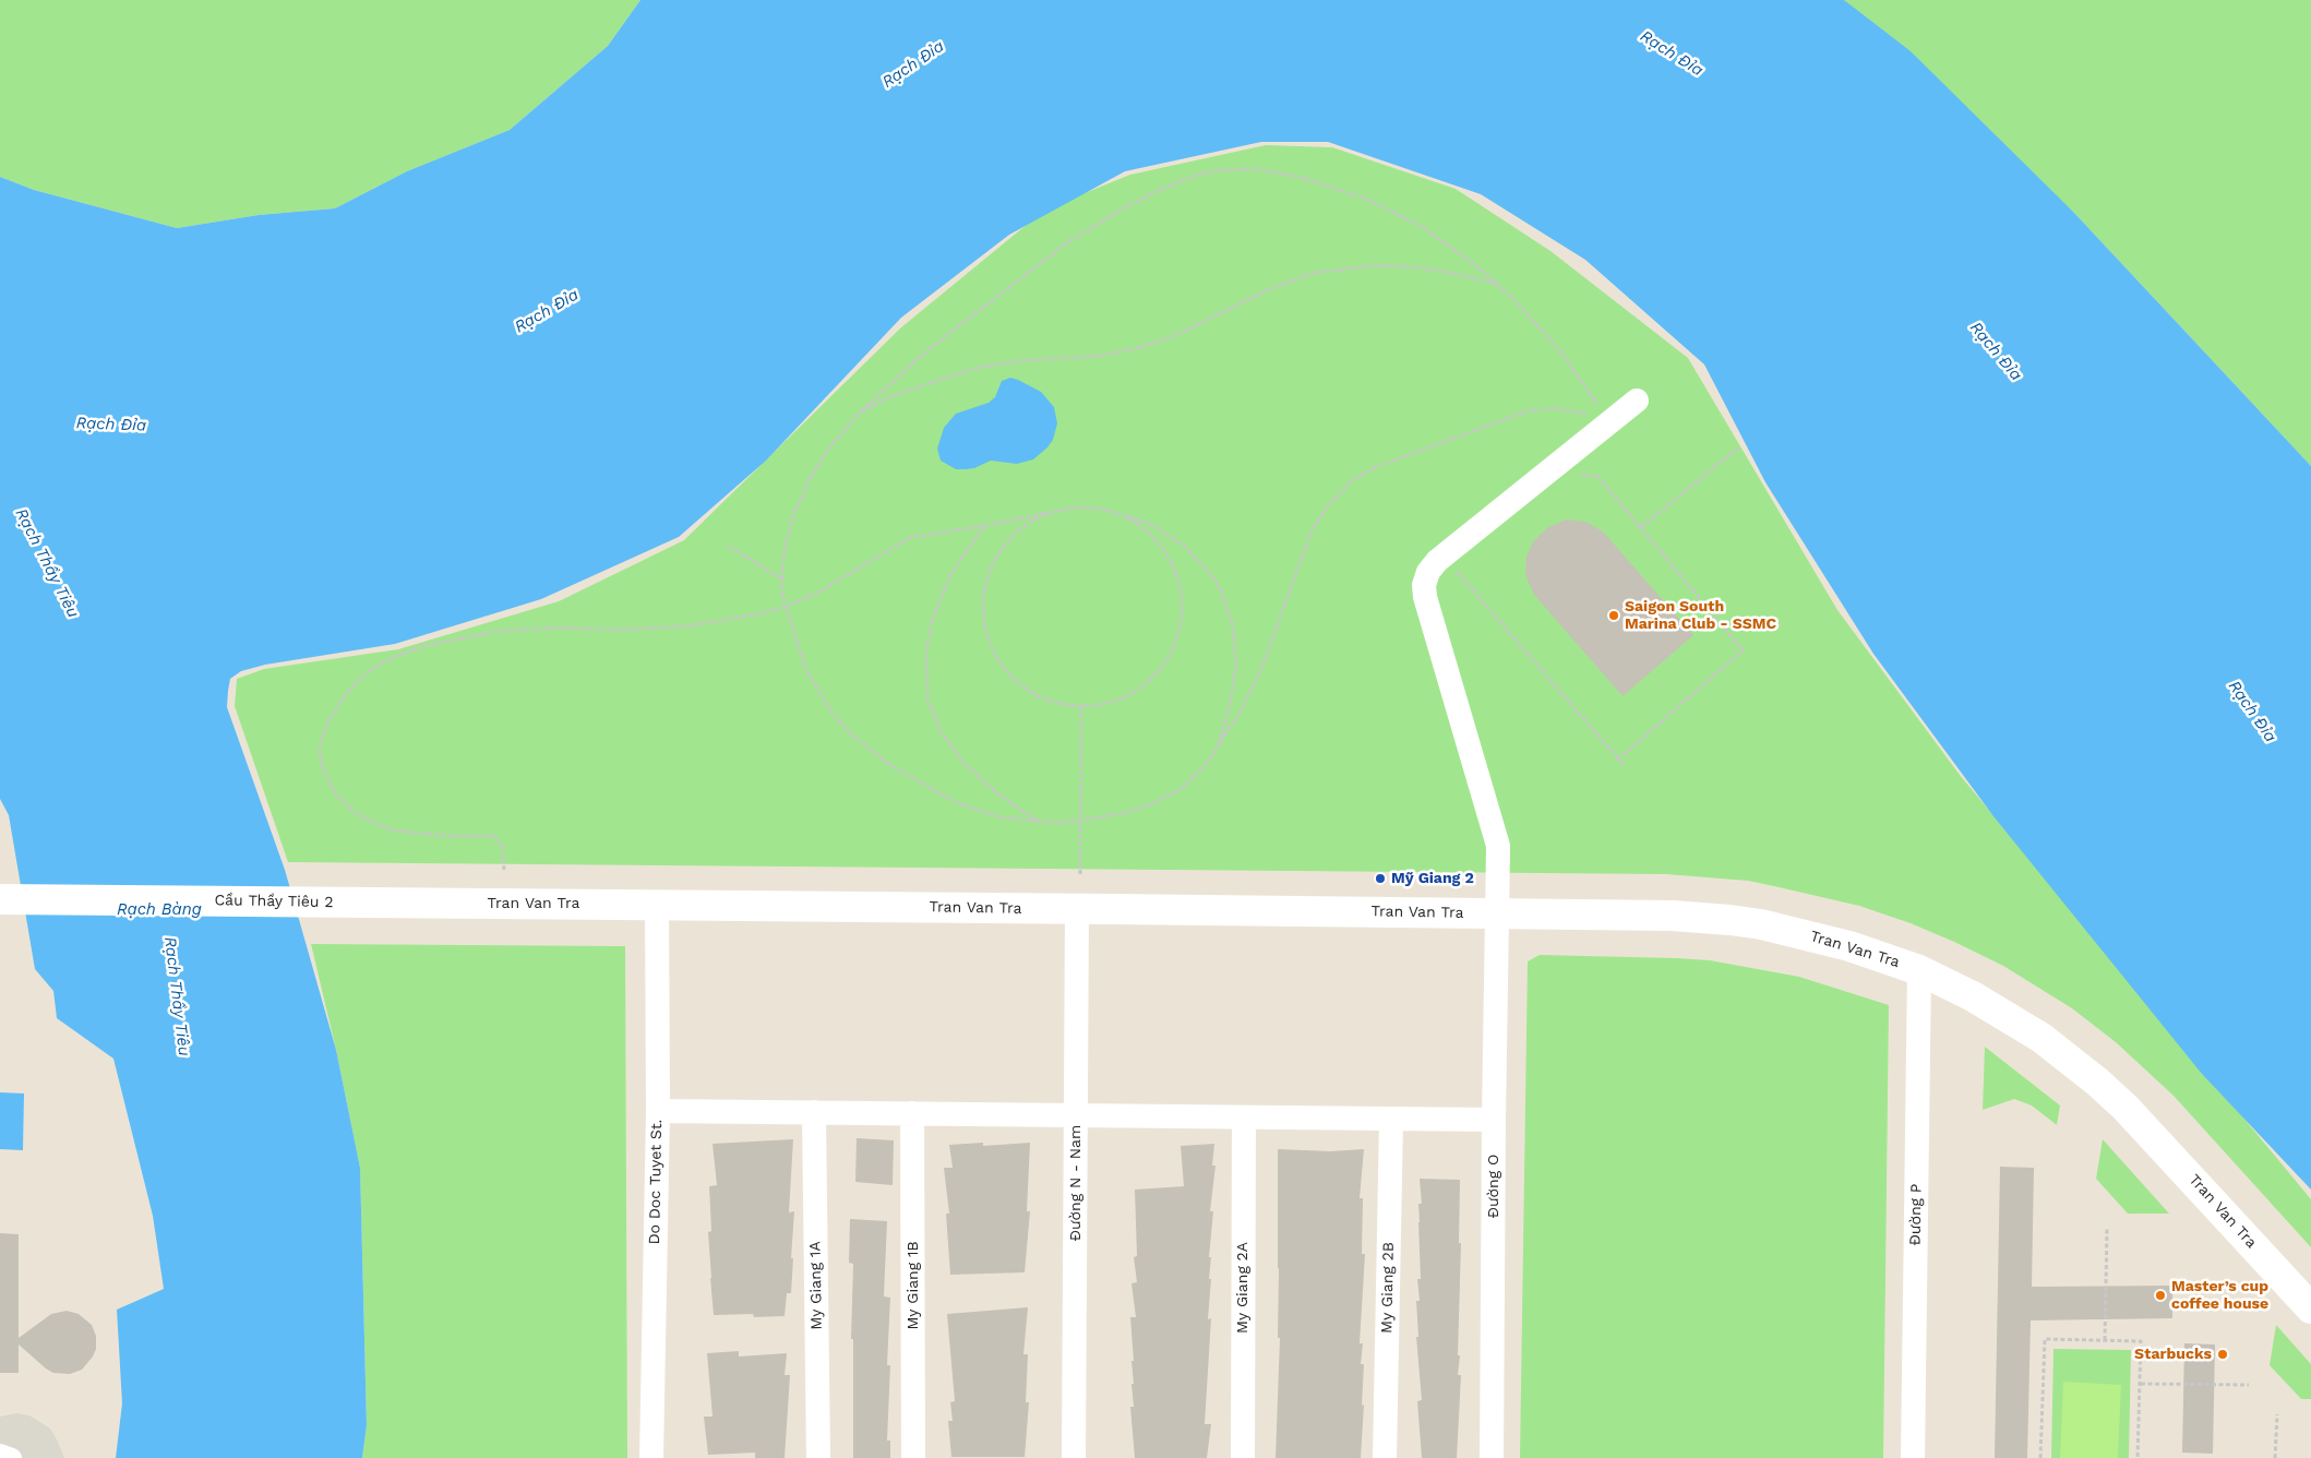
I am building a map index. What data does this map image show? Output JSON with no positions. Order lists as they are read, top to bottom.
{
  "streets": {
    "main road": ["Cầu Thầy Tiêu 2", "Tran Van Tra"],
    "street": [
      "Do Doc Tuyet St.",
      "Đường N - Nam",
      "Đường O",
      "Đường P",
      "My Giang 1A",
      "My Giang 1B",
      "My Giang 2A",
      "My Giang 2B"
    ]
  },
  "crossings": [
    ["Cầu Thầy Tiêu 2", "Tran Van Tra"],
    ["Tran Van Tra", "Do Doc Tuyet St."],
    ["Tran Van Tra", "Đường N - Nam"],
    ["Tran Van Tra", "Đường O"],
    ["Tran Van Tra", "Đường P"]
  ],
  "water": ["Rạch Đỉa", "Rạch Thầy Tiêu", "Rạch Bàng"],
  "places": [
    "Saigon South Marina Club - SSMC",
    "Mỹ Giang 2",
    "Master’s cup coffee house",
    "Starbucks"
  ]
}
